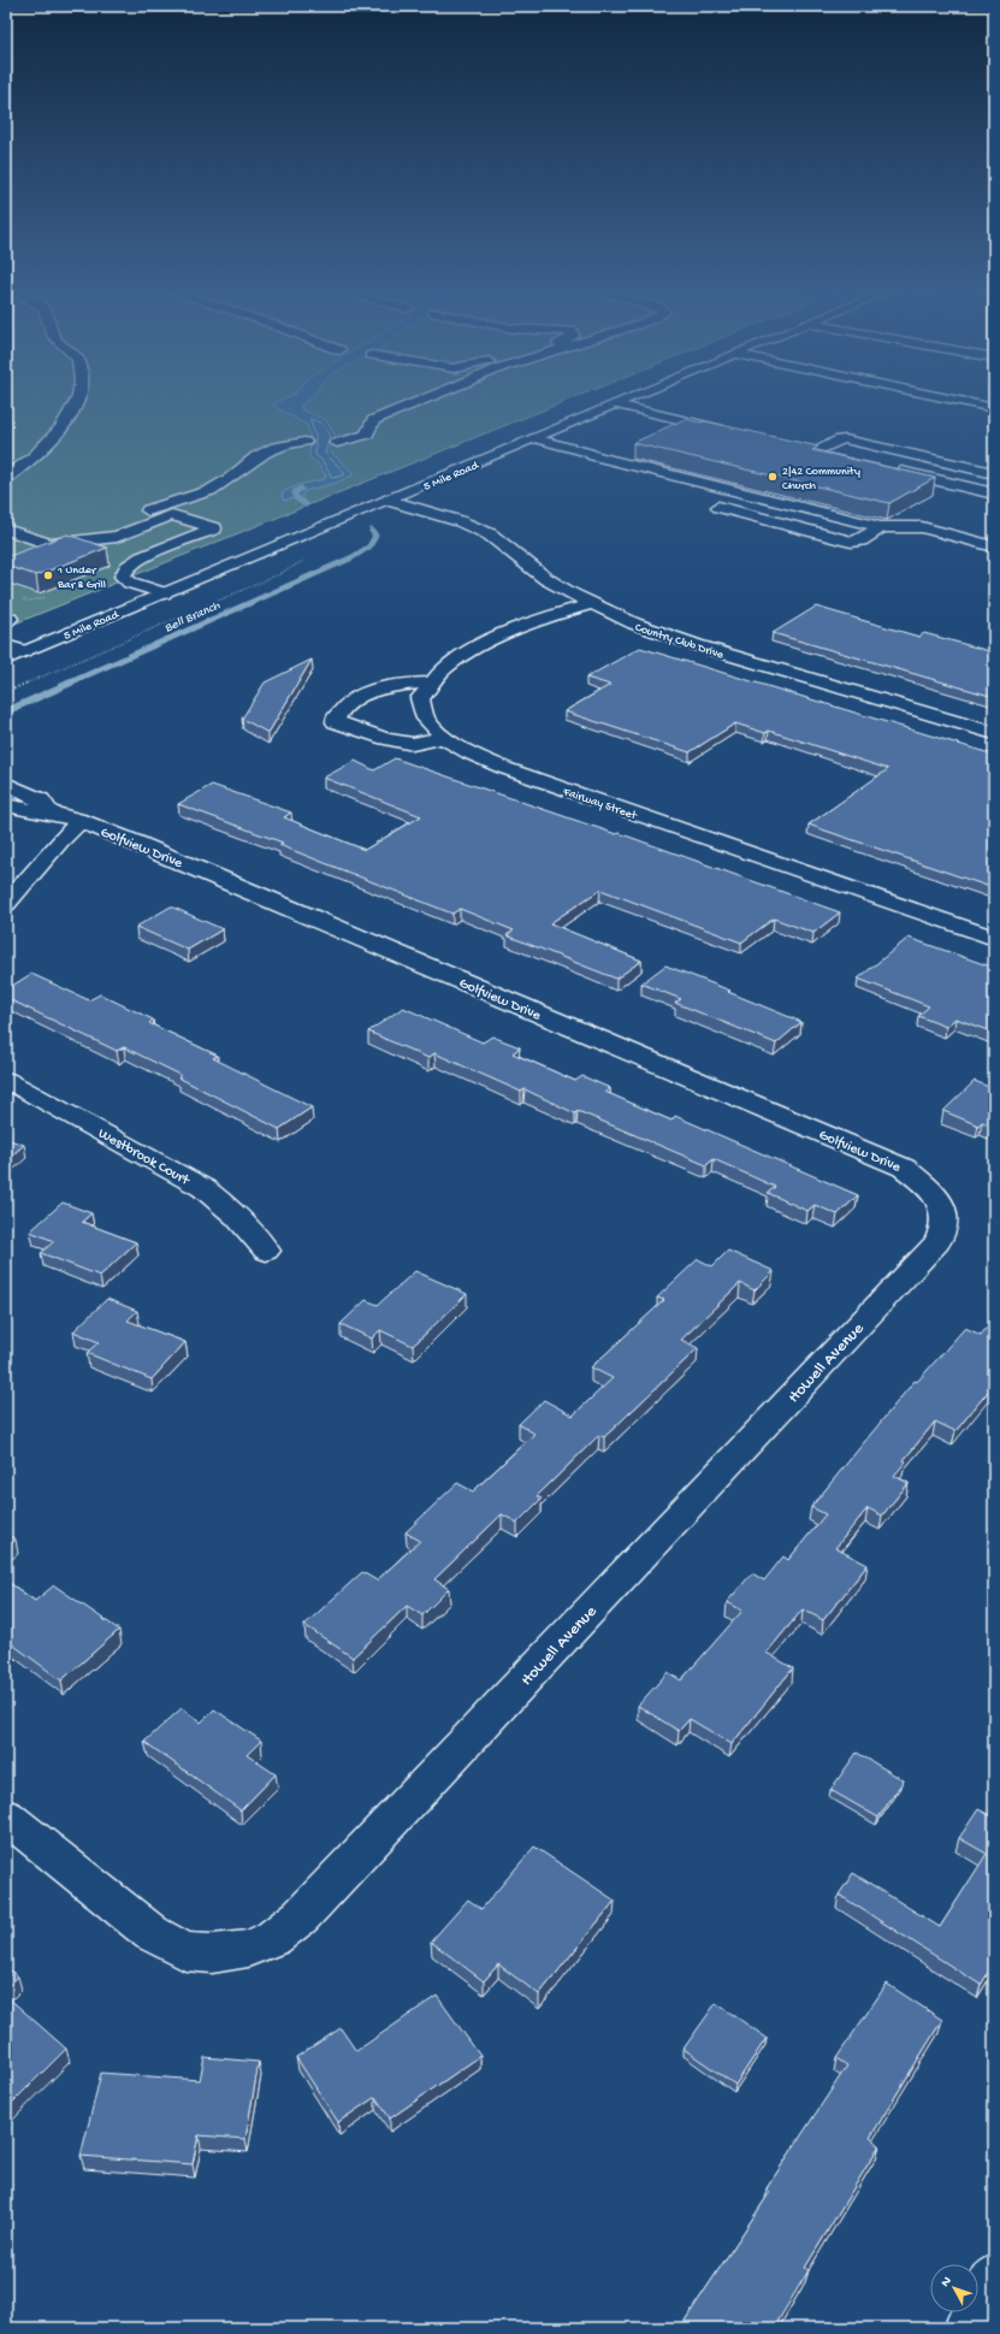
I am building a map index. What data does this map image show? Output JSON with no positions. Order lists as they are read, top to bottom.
{
  "streets": {
    "street": [
      "5 Mile Road",
      "Country Club Drive",
      "Fairway Street",
      "Golfview Drive",
      "Westbrook Court",
      "Howell Avenue"
    ]
  },
  "crossings": [
    ["5 Mile Road", "Country Club Drive"],
    ["Country Club Drive", "Fairway Street"],
    ["Golfview Drive", "Howell Avenue"]
  ],
  "water": ["Bell Branch"],
  "places": ["2|42 Community Church", "1 Under Bar & Grill"],
  "north": "top left"
}
